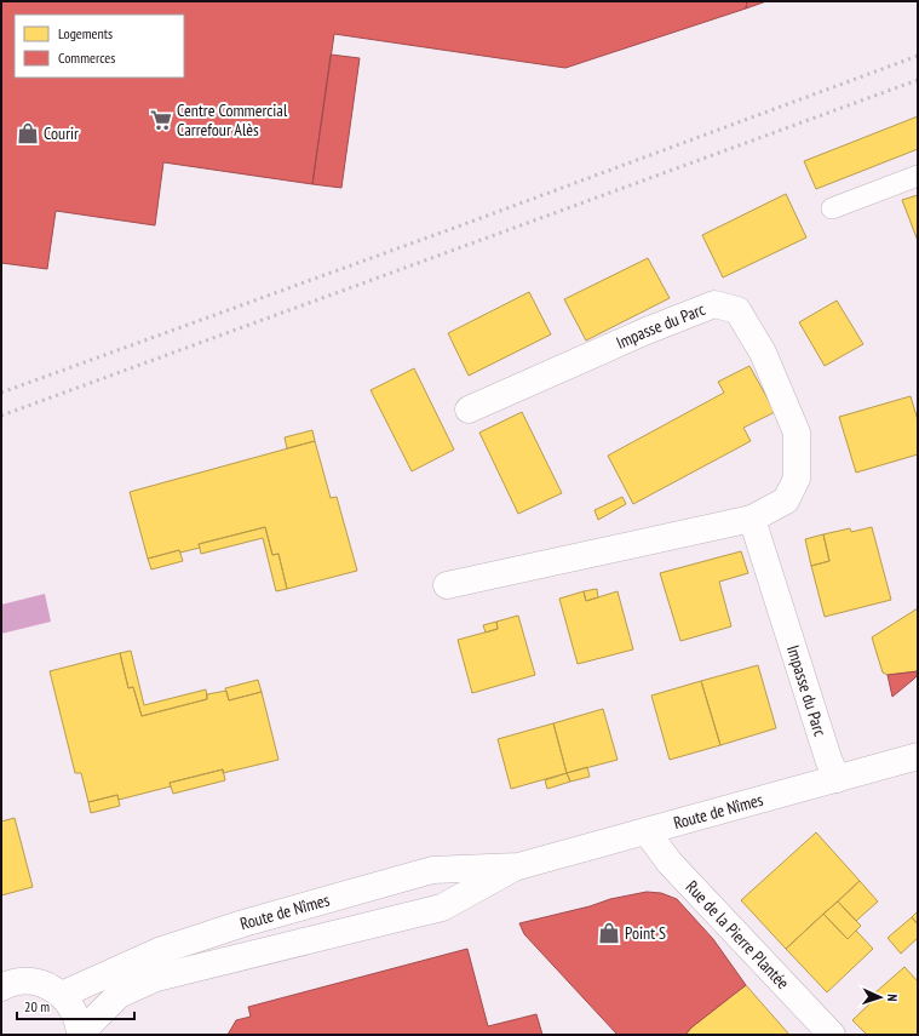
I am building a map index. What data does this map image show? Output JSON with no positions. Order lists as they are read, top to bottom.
{
  "streets": {
    "main road": ["Impasse du Parc", "Route de Nîmes", "Rue de la Pierre Plantée"]
  },
  "crossings": [
    ["Impasse du Parc", "Route de Nîmes"],
    ["Route de Nîmes", "Rue de la Pierre Plantée"]
  ],
  "places": {
    "supermarket": ["Centre Commercial Carrefour Alès"],
    "shop": ["Courir", "Point S"]
  },
  "legend": ["Logements", "Commerces"],
  "scale_bar": "20 m",
  "north": "right"
}
